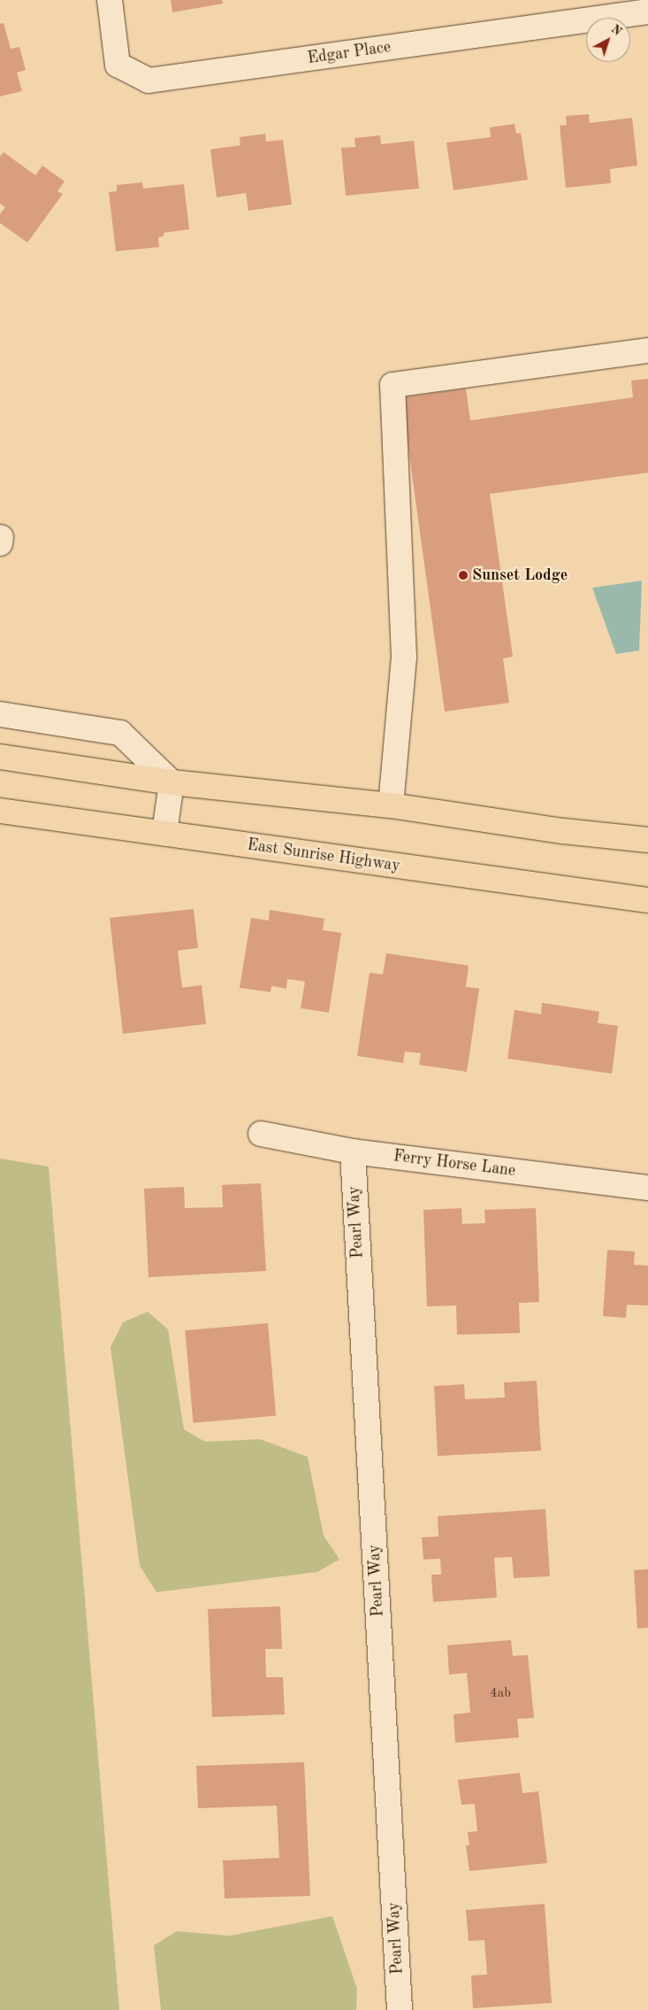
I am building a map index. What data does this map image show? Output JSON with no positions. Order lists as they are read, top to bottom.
{
  "streets": {
    "main road": ["East Sunrise Highway"],
    "street": ["Edgar Place", "Ferry Horse Lane", "Pearl Way"]
  },
  "crossings": [
    ["Ferry Horse Lane", "Pearl Way"]
  ],
  "places": ["Sunset Lodge"],
  "house_numbers": ["4ab"],
  "north": "top right"
}
